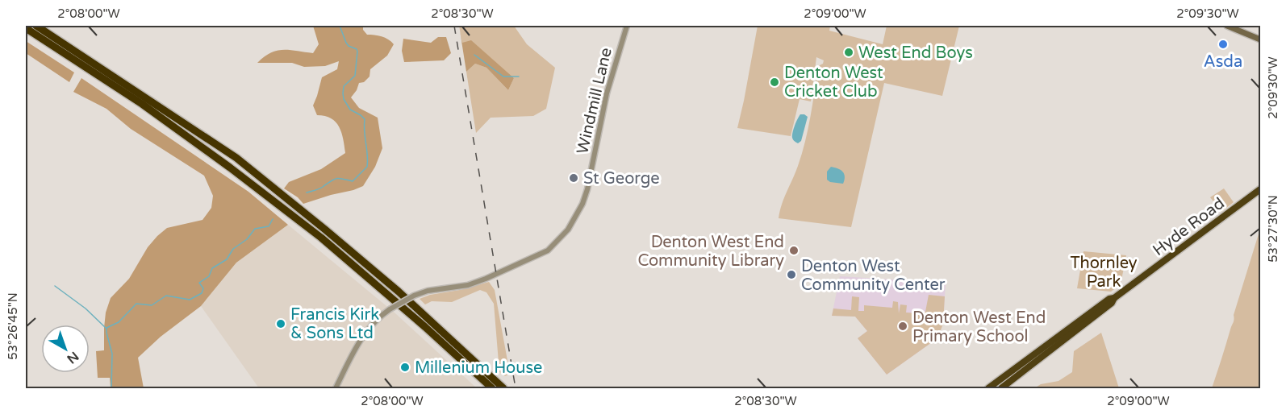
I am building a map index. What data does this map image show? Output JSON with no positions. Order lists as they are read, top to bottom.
{
  "streets": {
    "highway": ["Hyde Road"],
    "street": ["Windmill Lane"]
  },
  "parks": ["Thornley Park"],
  "places": [
    "Asda",
    "West End Boys",
    "Denton West Cricket Club",
    "St George",
    "Denton West End Community Library",
    "Denton West Community Center",
    "Francis Kirk & Sons Ltd",
    "Denton West End Primary School",
    "Millenium House"
  ],
  "north": "bottom right",
  "coordinates": [
    "2°08'00\"W",
    "2°08'30\"W",
    "2°09'00\"W",
    "2°09'30\"W",
    "53°27'30\"N",
    "53°26'45\"N"
  ]
}
